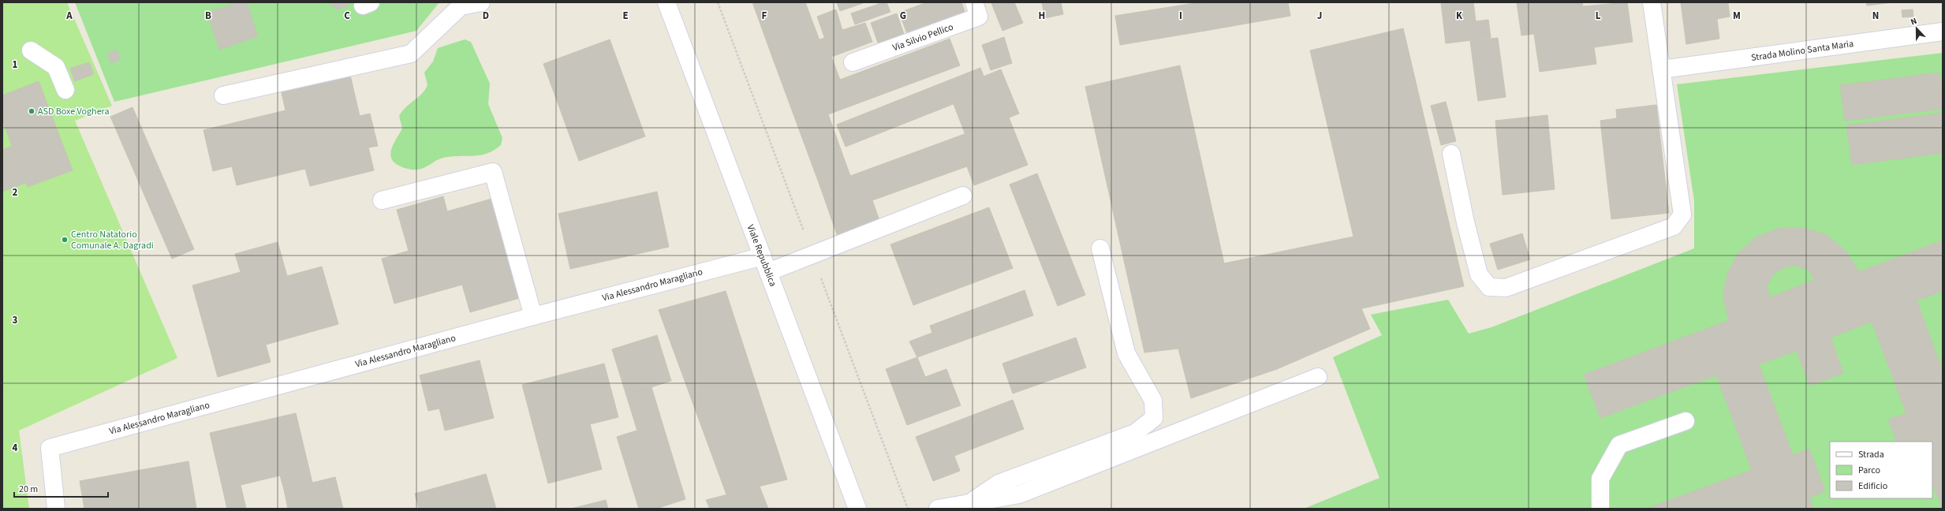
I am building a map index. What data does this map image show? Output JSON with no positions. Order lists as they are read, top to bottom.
{
  "streets": {
    "street": [
      "Via Silvio Pellico",
      "Strada Molino Santa Maria",
      "Viale Repubblica",
      "Via Alessandro Maragliano"
    ]
  },
  "crossings": [
    ["Viale Repubblica", "Via Alessandro Maragliano"]
  ],
  "places": ["ASD Boxe Voghera", "Centro Natatorio Comunale A. Dagradi"],
  "legend": ["Strada", "Parco", "Edificio"],
  "scale_bar": "20 m",
  "north": "top",
  "grid": {
    "columns": [
      "A",
      "B",
      "C",
      "D",
      "E",
      "F",
      "G",
      "H",
      "I",
      "J",
      "K",
      "L",
      "M",
      "N"
    ],
    "rows": [
      "1",
      "2",
      "3",
      "4"
    ]
  }
}
